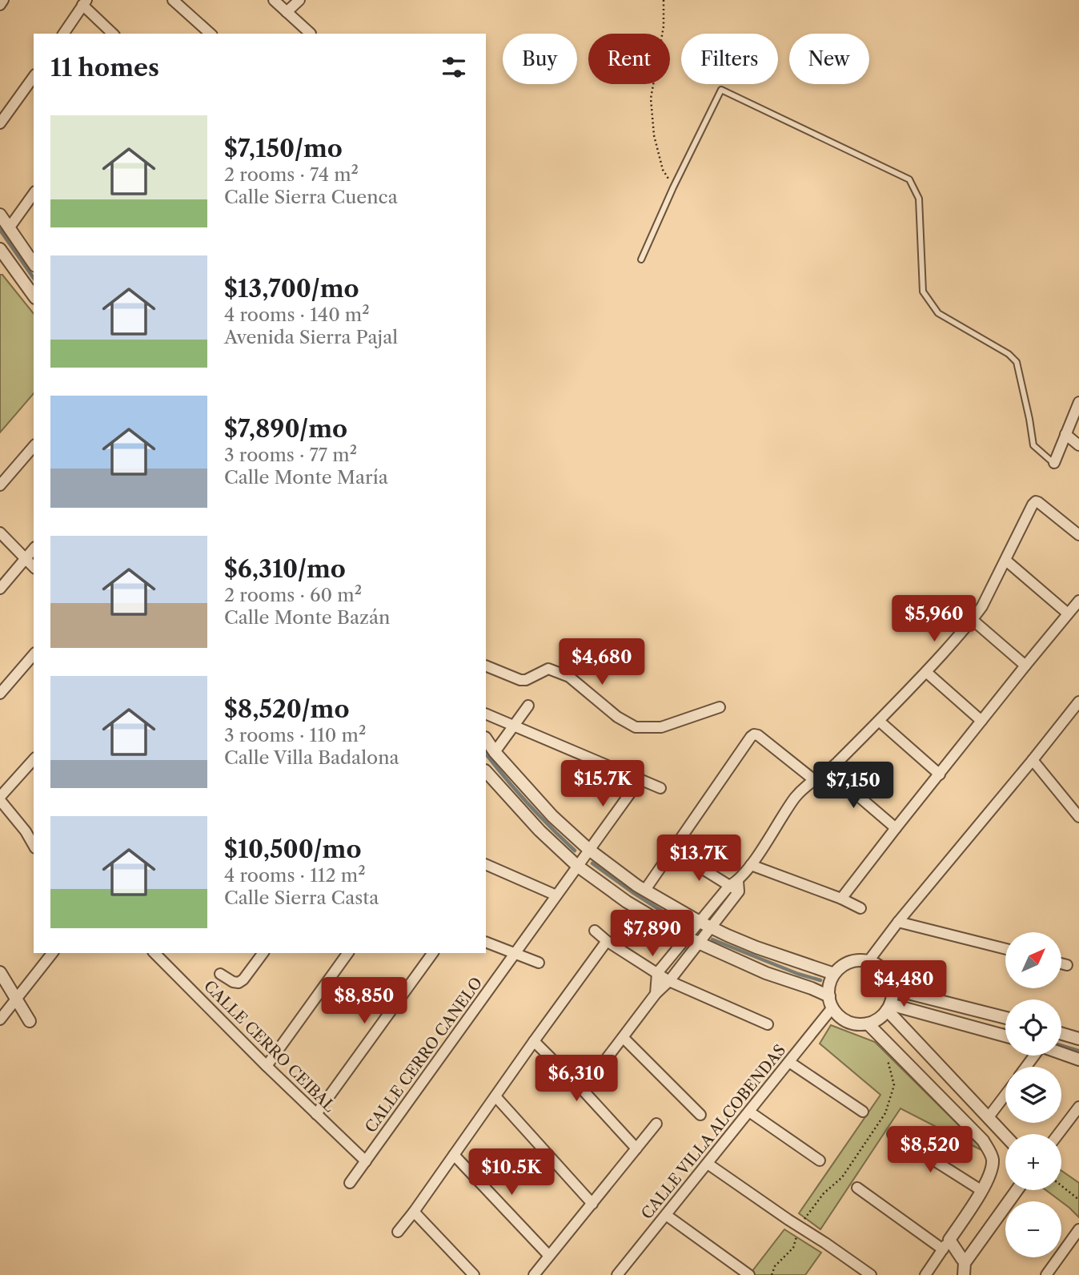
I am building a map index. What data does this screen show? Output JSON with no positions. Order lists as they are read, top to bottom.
{
  "streets": {
    "street": ["CALLE CERRO CEIBAL", "CALLE CERRO CANELO", "CALLE VILLA ALCOBENDAS"]
  },
  "crossings": [
    ["CALLE CERRO CEIBAL", "CALLE CERRO CANELO"]
  ],
  "north": "top right",
  "page": {
    "chip": [
      "Buy",
      "Rent",
      "Filters",
      "New"
    ],
    "heading": "11 homes",
    "list": [
      {
        "name": "$7,150/mo",
        "note": "2 rooms · 74 m² · Calle Sierra Cuenca"
      },
      {
        "name": "$13,700/mo",
        "note": "4 rooms · 140 m² · Avenida Sierra Pajal"
      },
      {
        "name": "$7,890/mo",
        "note": "3 rooms · 77 m² · Calle Monte María"
      },
      {
        "name": "$6,310/mo",
        "note": "2 rooms · 60 m² · Calle Monte Bazán"
      },
      {
        "name": "$8,520/mo",
        "note": "3 rooms · 110 m² · Calle Villa Badalona"
      },
      {
        "name": "$10,500/mo",
        "note": "4 rooms · 112 m² · Calle Sierra Casta"
      }
    ],
    "price": [
      "$5,960",
      "$4,680",
      "$15.7K",
      "$7,150",
      "$13.7K",
      "$7,890",
      "$4,480",
      "$8,850",
      "$6,310",
      "$8,520",
      "$10.5K"
    ],
    "map_buttons": ["+", "−"]
  }
}
